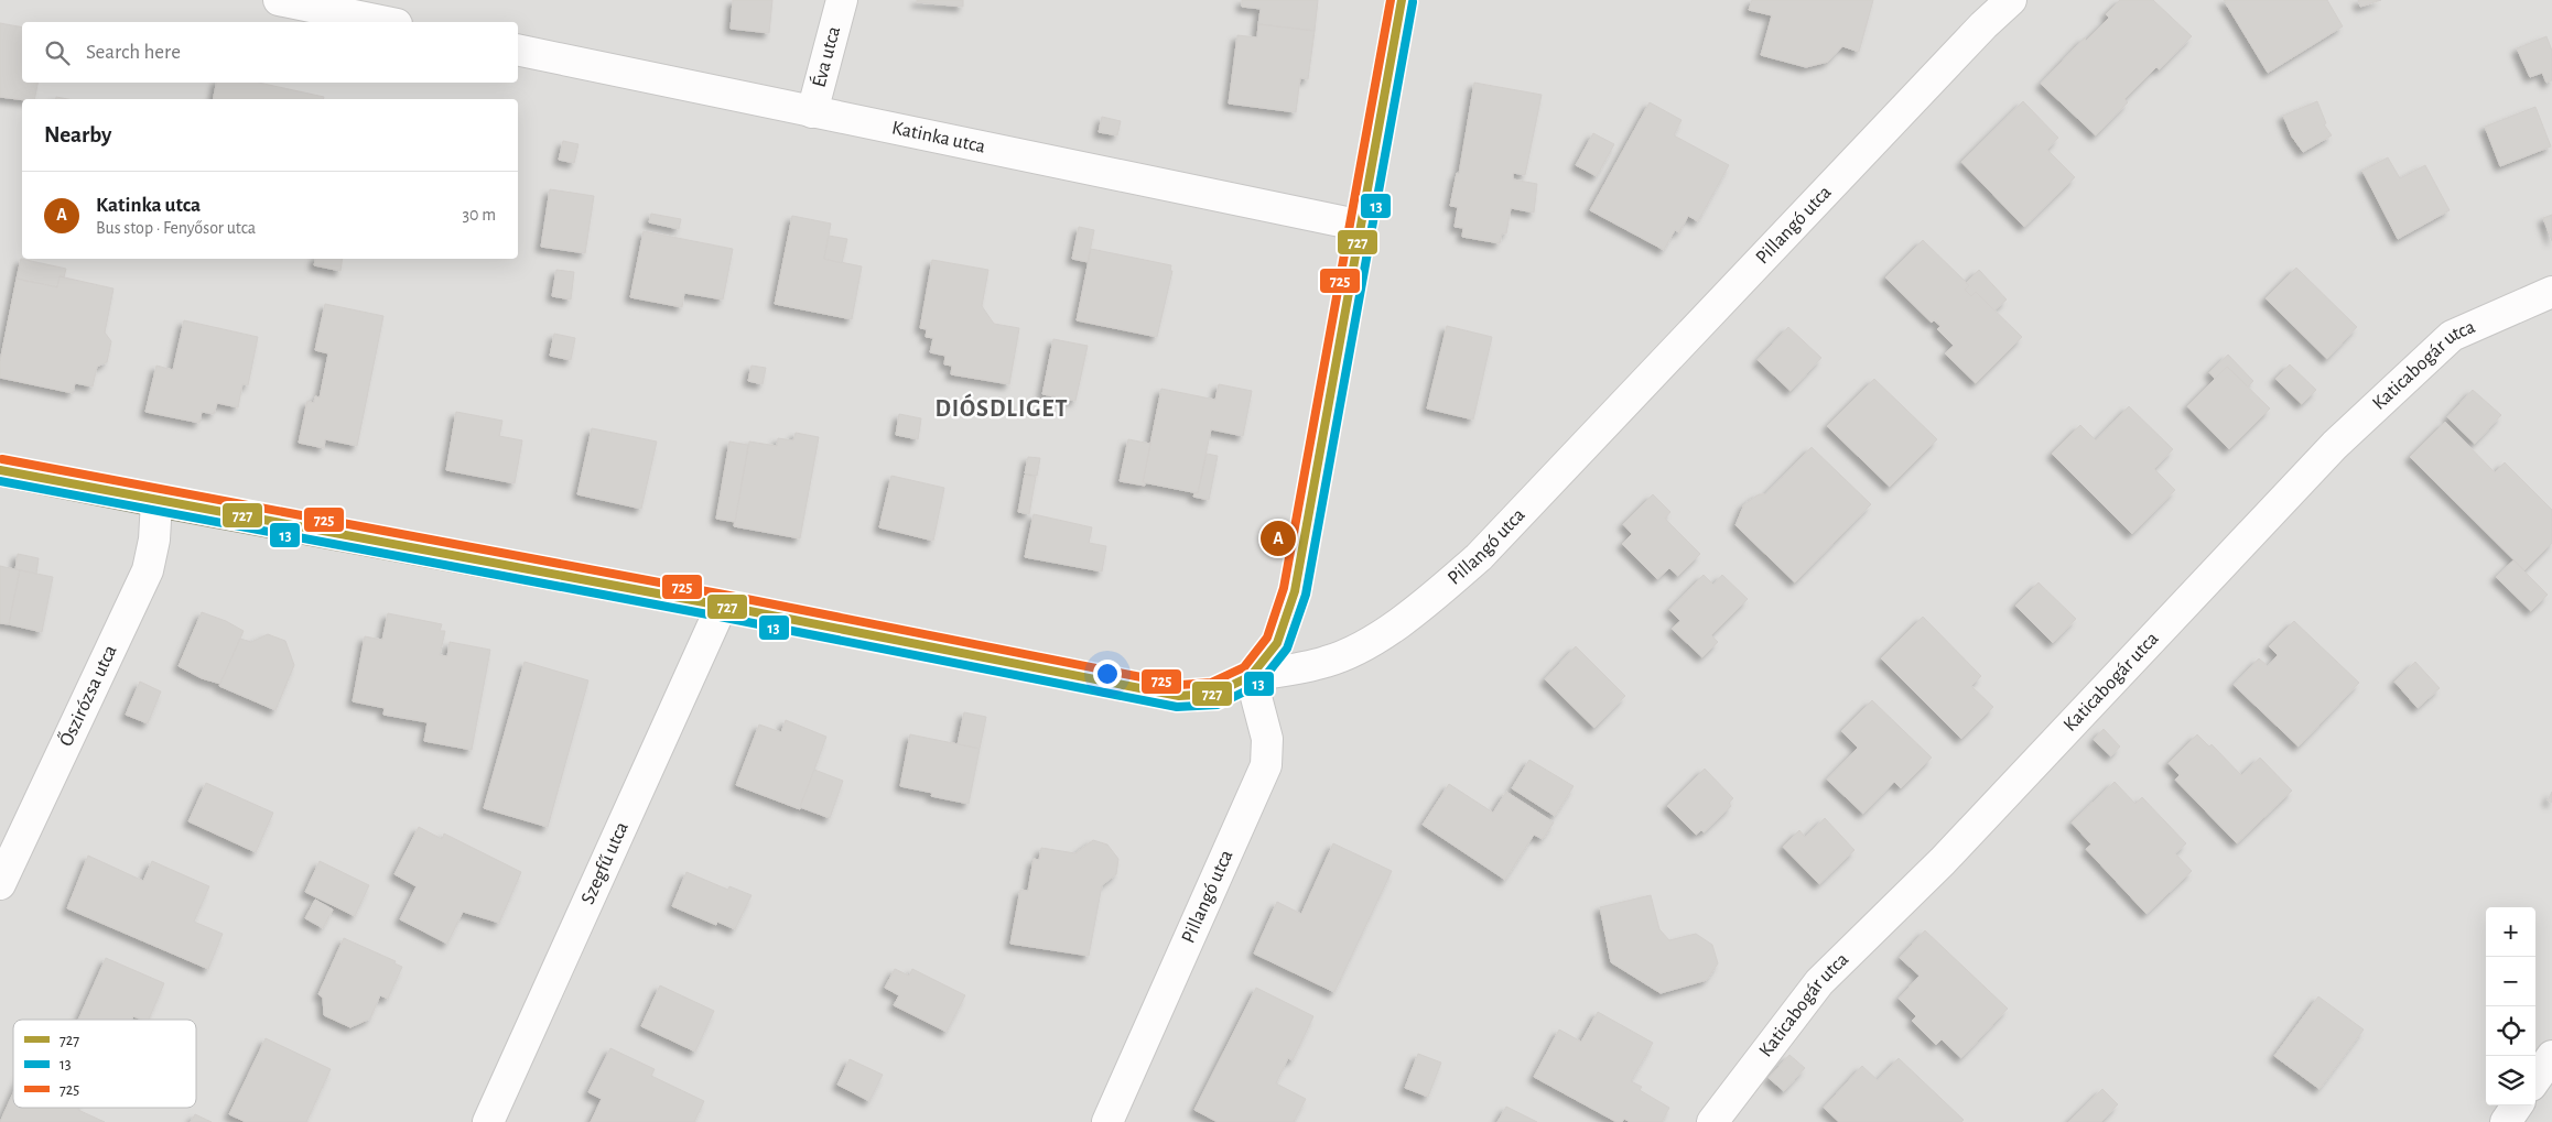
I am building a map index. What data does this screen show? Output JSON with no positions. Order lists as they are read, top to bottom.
{
  "streets": {
    "street": [
      "Éva utca",
      "Katinka utca",
      "Pillangó utca",
      "Katicabogár utca",
      "Őszirózsa utca",
      "Szegfű utca"
    ]
  },
  "crossings": [
    ["Éva utca", "Katinka utca"]
  ],
  "districts": ["DIÓSDLIGET"],
  "lines": ["transit line 727", "transit line 725", "transit line 13"],
  "legend": ["727", "13", "725"],
  "page": {
    "search": "Search here",
    "heading": "Nearby",
    "list": [
      {
        "mark": "A",
        "name": "Katinka utca",
        "note": "Bus stop · Fenyősor utca",
        "value": "30 m"
      }
    ],
    "pins": "A",
    "map_buttons": ["+", "−"]
  }
}
